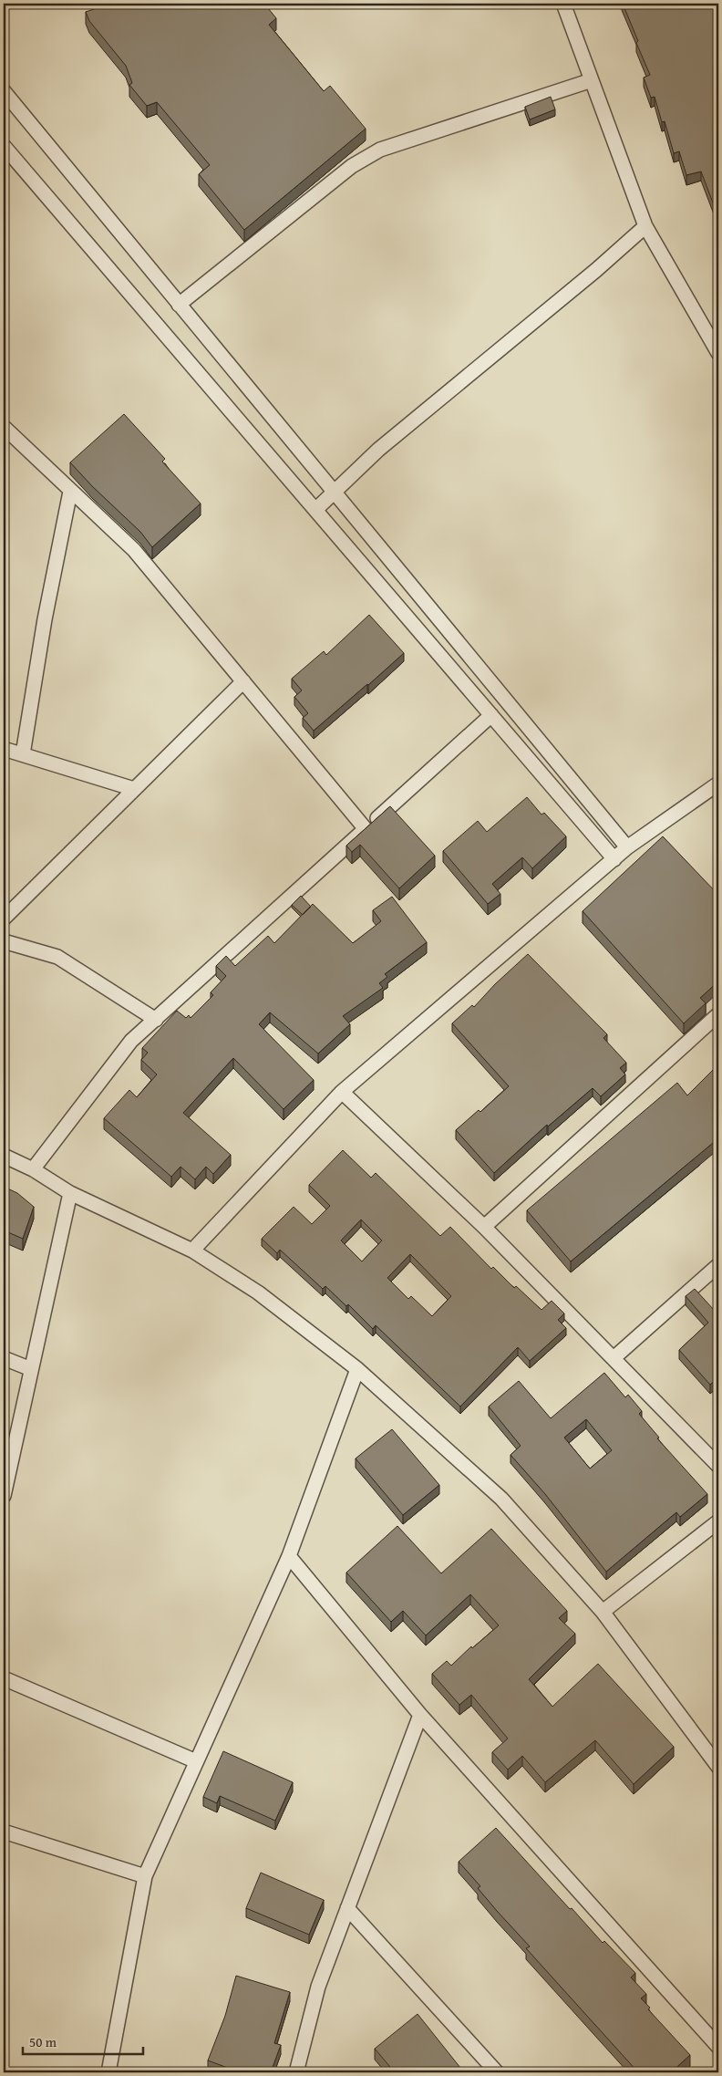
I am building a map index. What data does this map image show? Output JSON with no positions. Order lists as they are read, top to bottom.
{
  "scale_bar": "50 m"
}
